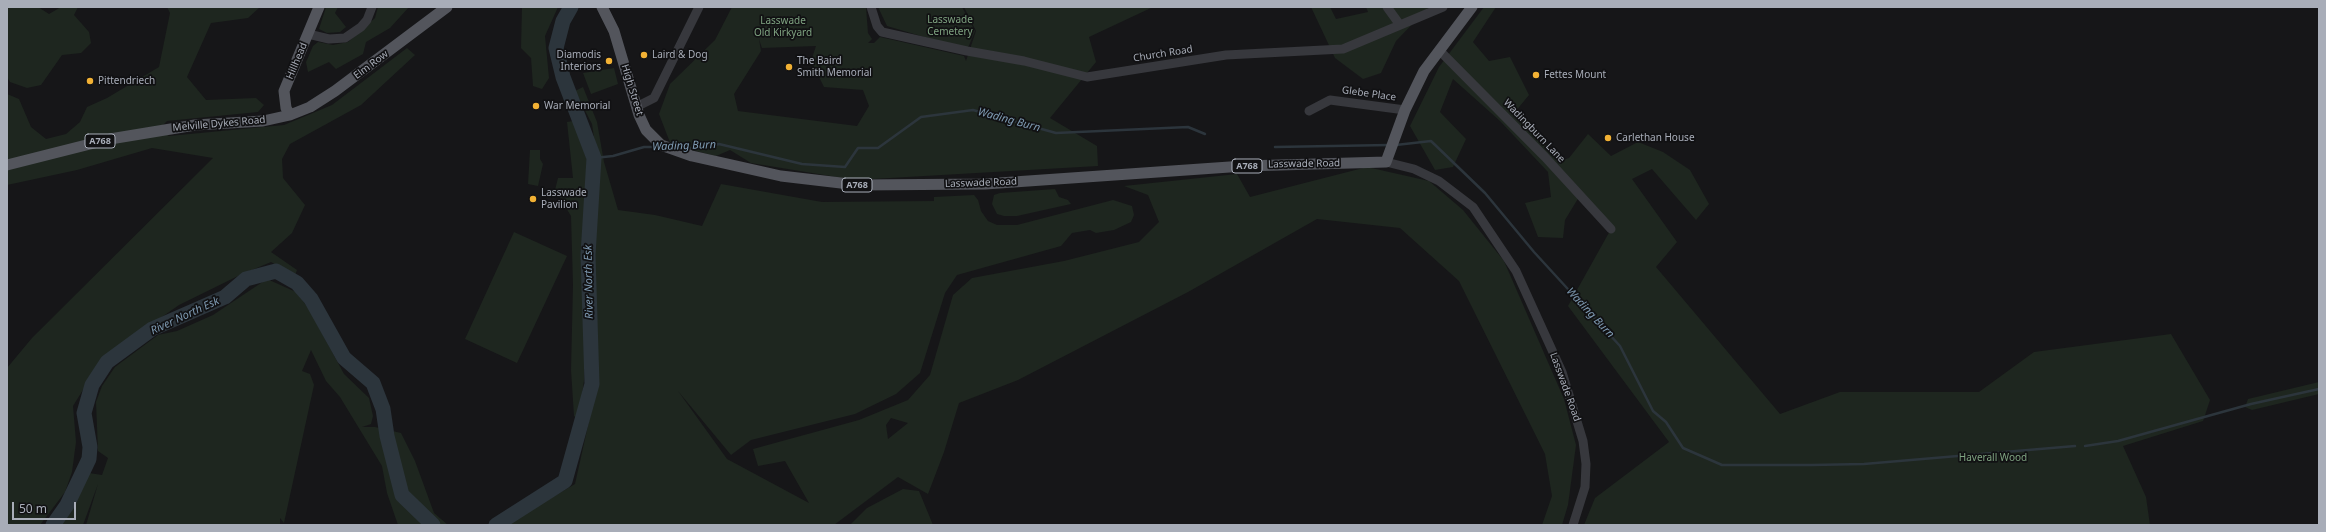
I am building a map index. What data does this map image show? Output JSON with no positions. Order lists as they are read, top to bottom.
{
  "streets": {
    "main road": [
      "Hillhead",
      "Elm Row",
      "High Street",
      "Melville Dykes Road",
      "A768",
      "Lasswade Road"
    ],
    "street": ["Church Road", "Glebe Place", "Wadingburn Lane"]
  },
  "crossings": [
    ["Hillhead", "Elm Row"],
    ["Hillhead", "Melville Dykes Road"],
    ["Elm Row", "Melville Dykes Road"],
    ["High Street", "Lasswade Road"]
  ],
  "water": ["Wading Burn", "River North Esk"],
  "parks": ["Lasswade Cemetery", "Lasswade Old Kirkyard", "Haverall Wood"],
  "places": [
    "Laird & Dog",
    "Diamodis Interiors",
    "The Baird Smith Memorial",
    "Fettes Mount",
    "Pittendriech",
    "War Memorial",
    "Carlethan House",
    "Lasswade Pavilion"
  ],
  "scale_bar": "50 m"
}
